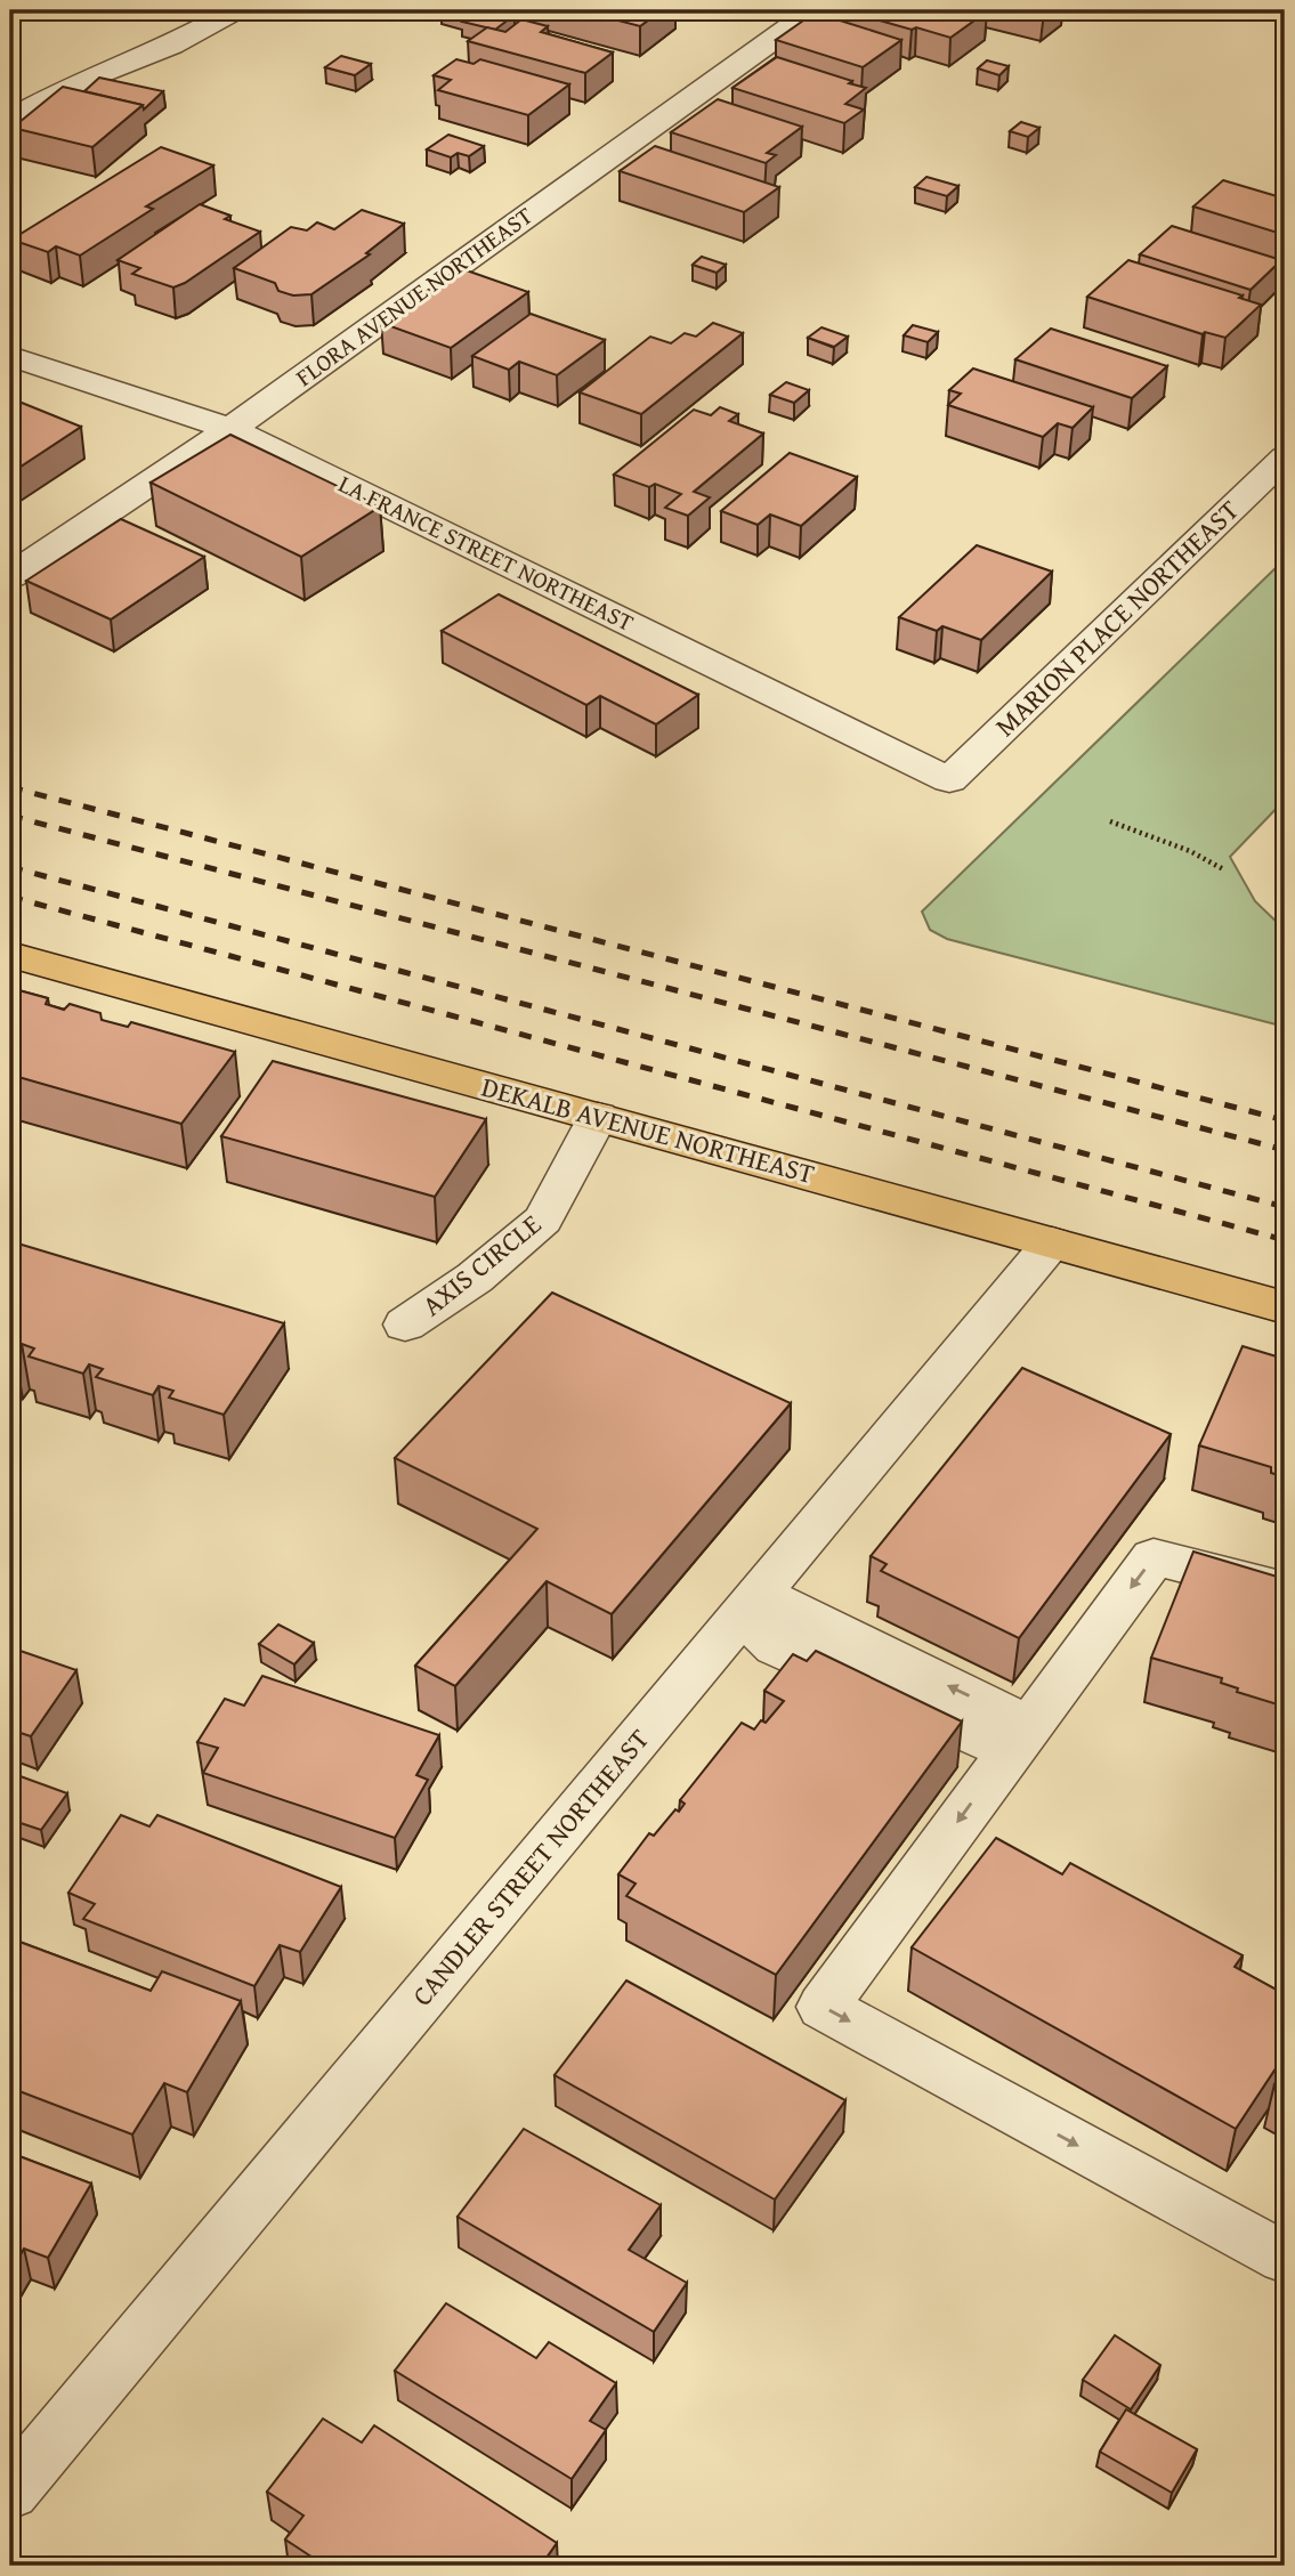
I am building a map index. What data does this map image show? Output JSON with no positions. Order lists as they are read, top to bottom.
{
  "streets": {
    "main road": ["DEKALB AVENUE NORTHEAST"],
    "street": [
      "FLORA AVENUE NORTHEAST",
      "LA FRANCE STREET NORTHEAST",
      "MARION PLACE NORTHEAST",
      "AXIS CIRCLE",
      "CANDLER STREET NORTHEAST"
    ]
  },
  "crossings": [
    ["FLORA AVENUE NORTHEAST", "LA FRANCE STREET NORTHEAST"],
    ["LA FRANCE STREET NORTHEAST", "MARION PLACE NORTHEAST"],
    ["DEKALB AVENUE NORTHEAST", "AXIS CIRCLE"],
    ["DEKALB AVENUE NORTHEAST", "CANDLER STREET NORTHEAST"]
  ]
}
